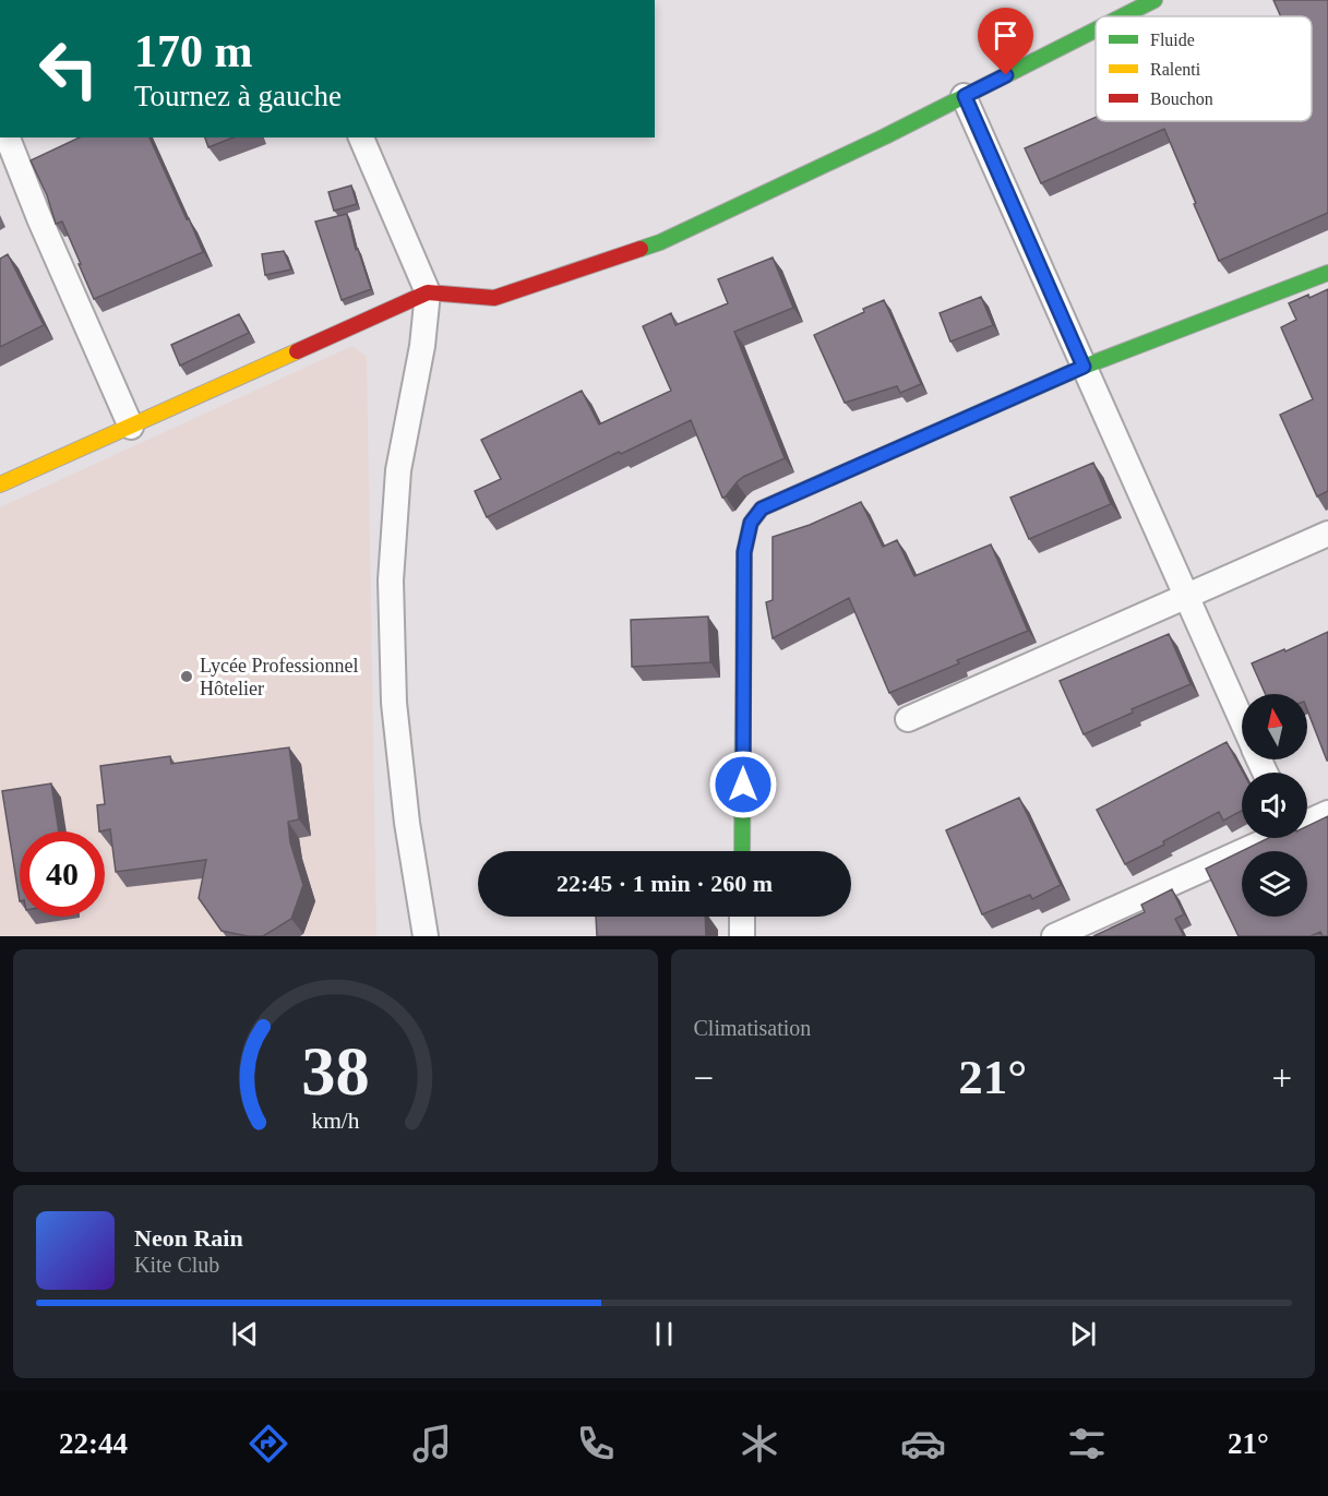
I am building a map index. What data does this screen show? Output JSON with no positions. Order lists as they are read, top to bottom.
{
  "places": ["Lycée Professionnel Hôtelier"],
  "legend": ["Fluide", "Ralenti", "Bouchon"],
  "north": "top",
  "page": {
    "turn": ["170 m", "Tournez à gauche"],
    "limit": "40",
    "trip": "22:45 · 1 min · 260 m",
    "tile": "Climatisation",
    "heat": ["−", "21°", "+"],
    "song": ["Neon Rain", "Kite Club"],
    "tabs": ["22:44", "21°"],
    "gauge": ["38", "km/h"]
  }
}
